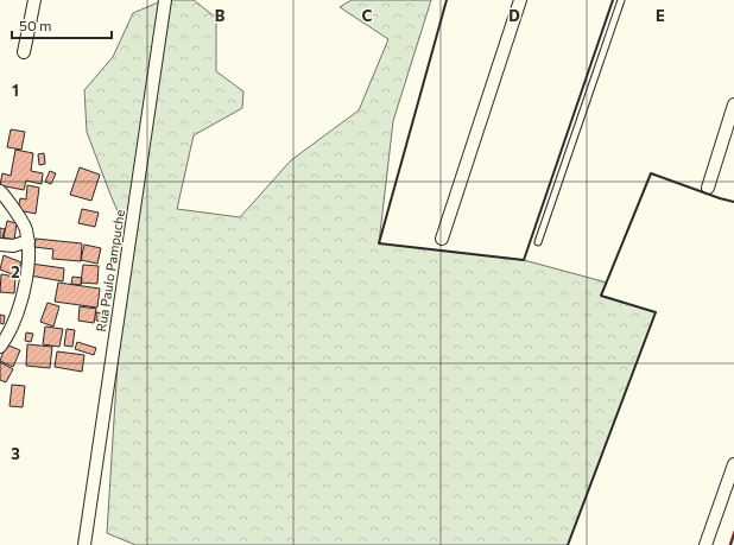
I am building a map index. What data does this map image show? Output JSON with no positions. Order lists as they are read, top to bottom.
{
  "streets": {
    "street": ["Rua Paulo Pampuche"]
  },
  "scale_bar": "50 m",
  "grid": {
    "columns": [
      "B",
      "C",
      "D",
      "E"
    ],
    "rows": ["1", "2", "3"]
  }
}
